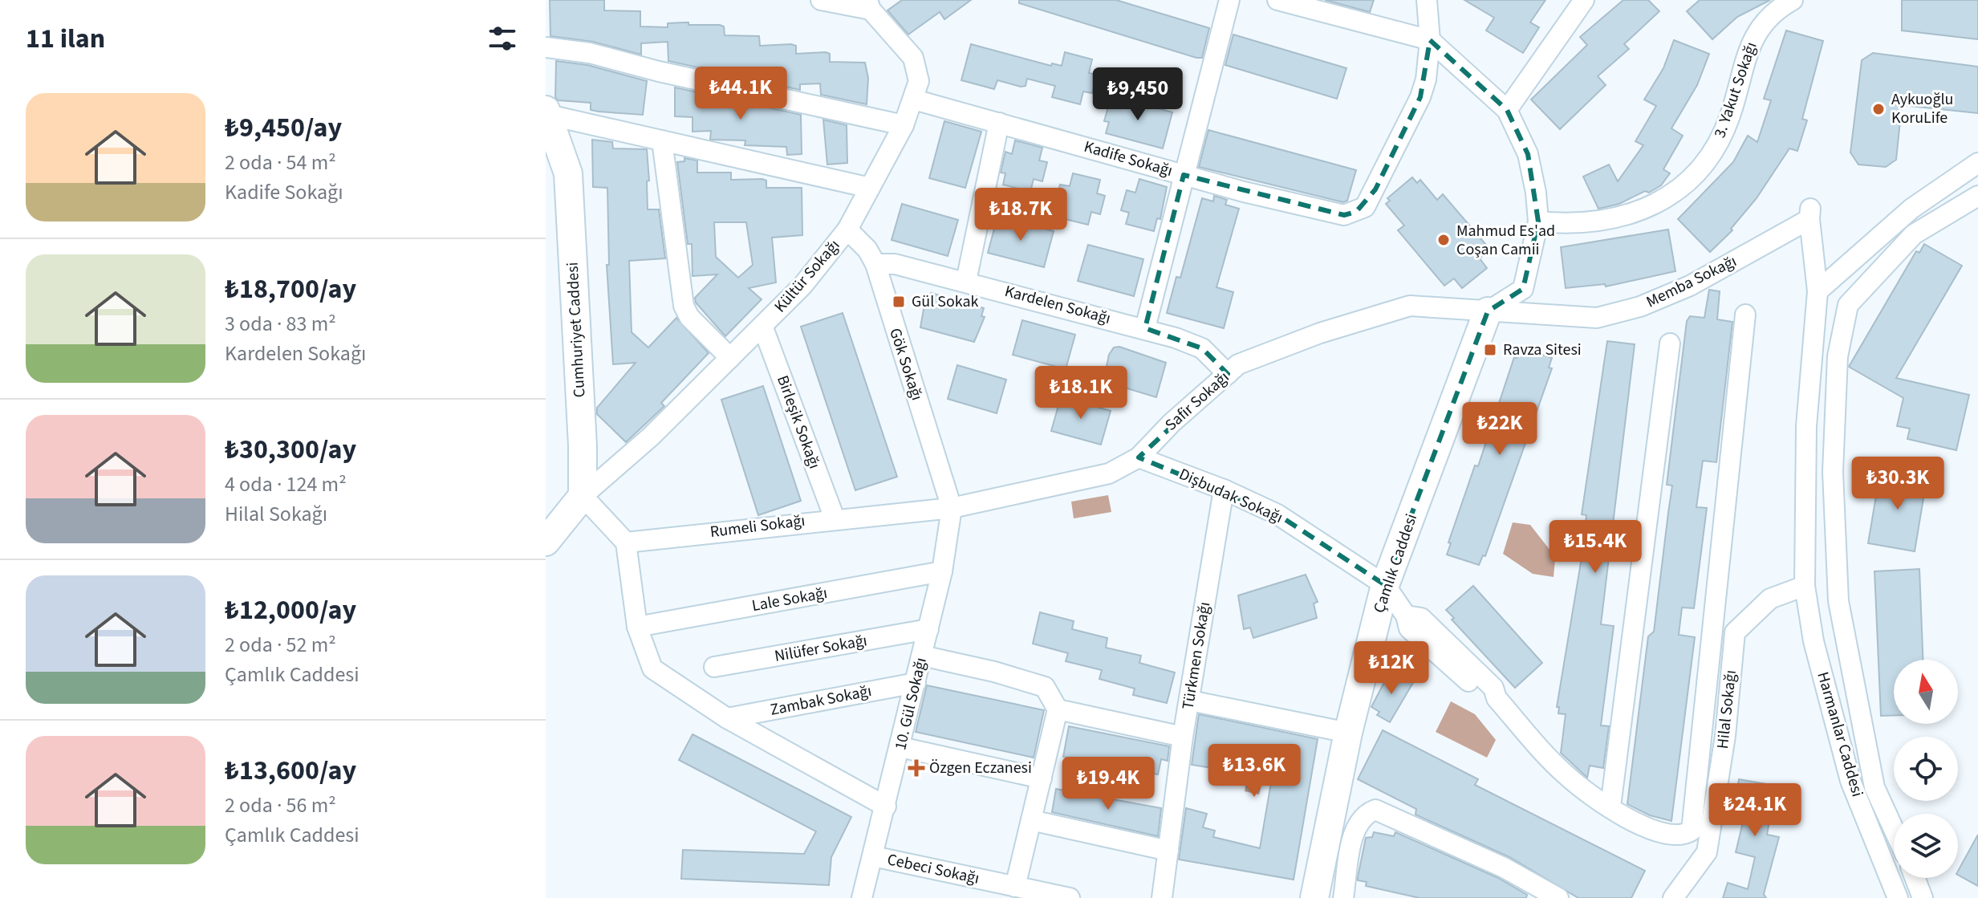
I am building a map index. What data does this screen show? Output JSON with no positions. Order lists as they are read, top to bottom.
{
  "streets": {
    "main road": ["Cumhuriyet Caddesi", "Çamlık Caddesi"],
    "street": [
      "3. Yakut Sokağı",
      "Kadife Sokağı",
      "Kültür Sokağı",
      "Memba Sokağı",
      "Kardelen Sokağı",
      "Gök Sokağı",
      "Safir Sokağı",
      "Birleşik Sokağı",
      "Dişbudak Sokağı",
      "Rumeli Sokağı",
      "Lale Sokağı",
      "Nilüfer Sokağı",
      "Türkmen Sokağı",
      "Zambak Sokağı",
      "10. Gül Sokağı",
      "Hilal Sokağı",
      "Harmanlar Caddesi",
      "Cebeci Sokağı"
    ]
  },
  "crossings": [
    ["Kadife Sokağı", "Kültür Sokağı"],
    ["Kültür Sokağı", "Cumhuriyet Caddesi"],
    ["Kültür Sokağı", "Gök Sokağı"],
    ["Kültür Sokağı", "Birleşik Sokağı"],
    ["Memba Sokağı", "Safir Sokağı"],
    ["Memba Sokağı", "Çamlık Caddesi"],
    ["Memba Sokağı", "Harmanlar Caddesi"],
    ["Kardelen Sokağı", "Gök Sokağı"],
    ["Kardelen Sokağı", "Safir Sokağı"],
    ["Gök Sokağı", "Safir Sokağı"],
    ["Gök Sokağı", "Rumeli Sokağı"],
    ["Gök Sokağı", "10. Gül Sokağı"],
    ["Safir Sokağı", "Dişbudak Sokağı"],
    ["Safir Sokağı", "Rumeli Sokağı"],
    ["Safir Sokağı", "Çamlık Caddesi"],
    ["Safir Sokağı", "10. Gül Sokağı"],
    ["Birleşik Sokağı", "Rumeli Sokağı"],
    ["Dişbudak Sokağı", "Çamlık Caddesi"],
    ["Dişbudak Sokağı", "Türkmen Sokağı"],
    ["Rumeli Sokağı", "10. Gül Sokağı"],
    ["Lale Sokağı", "10. Gül Sokağı"],
    ["Nilüfer Sokağı", "10. Gül Sokağı"],
    ["Zambak Sokağı", "10. Gül Sokağı"],
    ["10. Gül Sokağı", "Cebeci Sokağı"],
    ["Hilal Sokağı", "Harmanlar Caddesi"]
  ],
  "places": {
    "other": ["Aykuoğlu KoruLife", "Mahmud Es'ad Coşan Camii"],
    "transit": ["Gül Sokak", "Ravza Sitesi"],
    "health": ["Özgen Eczanesi"]
  },
  "north": "top",
  "page": {
    "heading": "11 ilan",
    "price": [
      "₺44.1K",
      "₺9,450",
      "₺18.7K",
      "₺18.1K",
      "₺22K",
      "₺30.3K",
      "₺15.4K",
      "₺12K",
      "₺13.6K",
      "₺19.4K",
      "₺24.1K"
    ],
    "list": [
      {
        "name": "₺9,450/ay",
        "note": "2 oda · 54 m² · Kadife Sokağı"
      },
      {
        "name": "₺18,700/ay",
        "note": "3 oda · 83 m² · Kardelen Sokağı"
      },
      {
        "name": "₺30,300/ay",
        "note": "4 oda · 124 m² · Hilal Sokağı"
      },
      {
        "name": "₺12,000/ay",
        "note": "2 oda · 52 m² · Çamlık Caddesi"
      },
      {
        "name": "₺13,600/ay",
        "note": "2 oda · 56 m² · Çamlık Caddesi"
      }
    ]
  }
}
